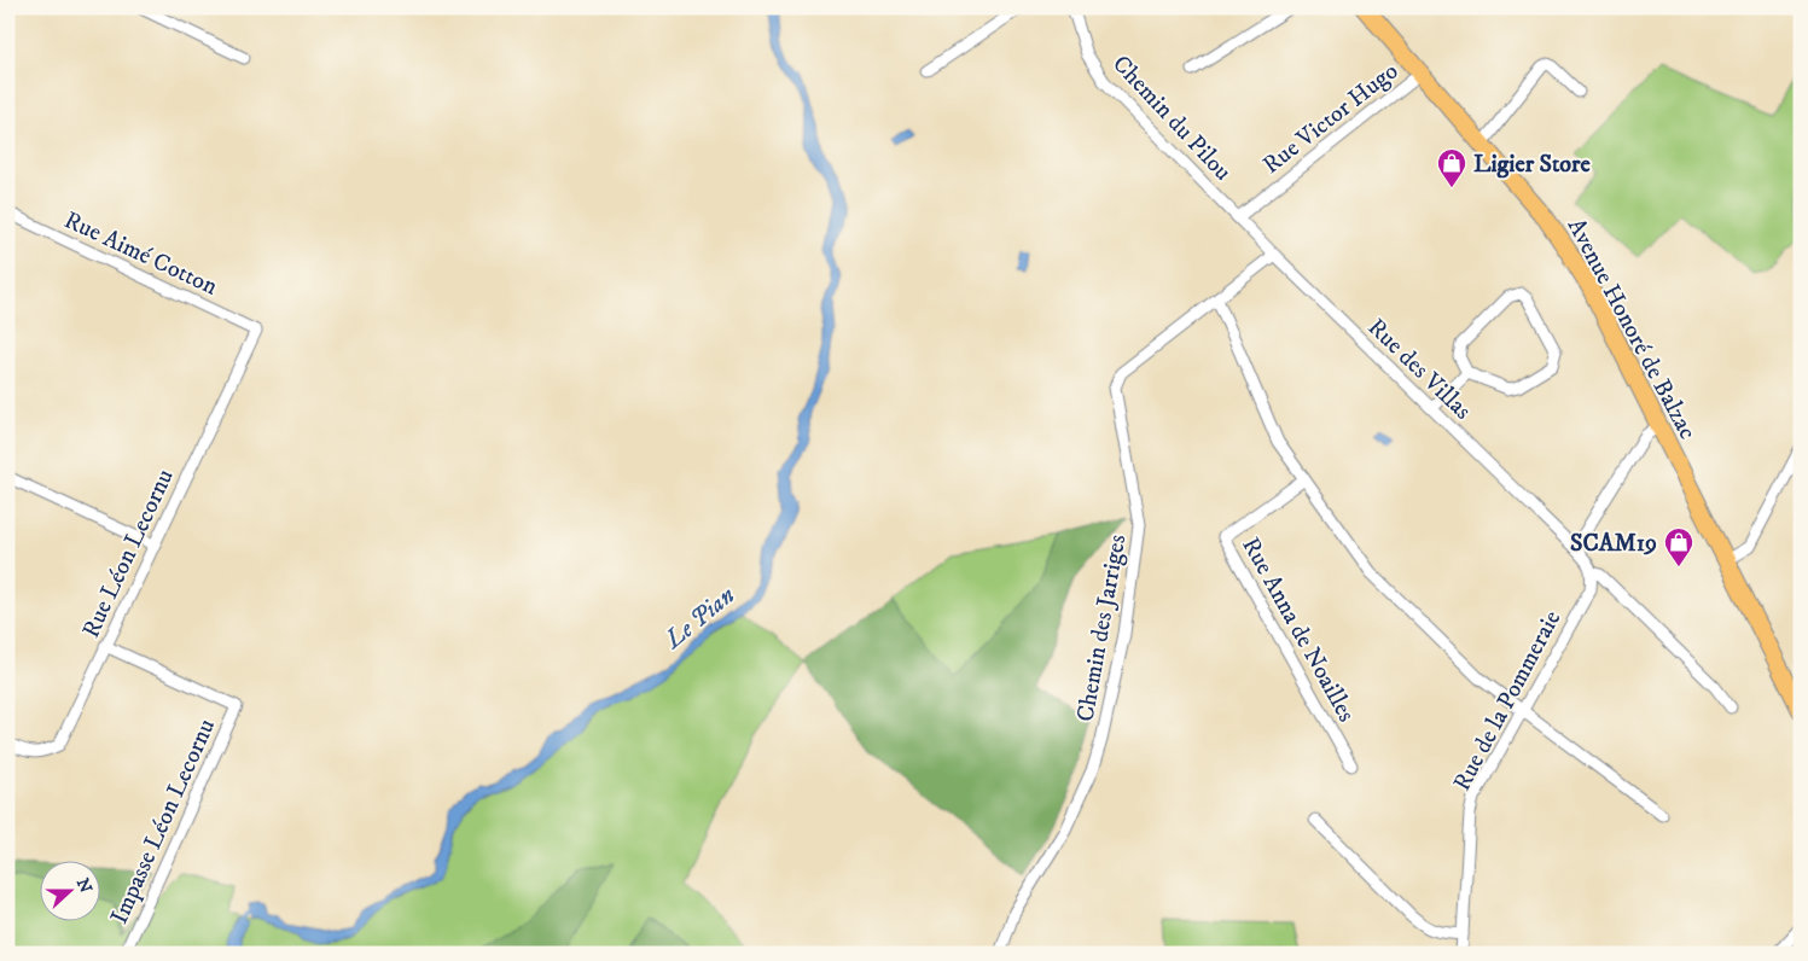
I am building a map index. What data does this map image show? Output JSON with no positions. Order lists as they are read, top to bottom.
{
  "streets": {
    "main road": ["Avenue Honoré de Balzac"],
    "street": [
      "Chemin du Pilou",
      "Rue Victor Hugo",
      "Rue Aimé Cotton",
      "Rue des Villas",
      "Rue Léon Lecornu",
      "Chemin des Jarriges",
      "Rue Anna de Noailles",
      "Rue de la Pommeraie",
      "Impasse Léon Lecornu"
    ]
  },
  "crossings": [
    ["Chemin du Pilou", "Rue Victor Hugo"],
    ["Chemin du Pilou", "Rue des Villas"],
    ["Rue Victor Hugo", "Avenue Honoré de Balzac"],
    ["Rue Victor Hugo", "Rue des Villas"],
    ["Rue Aimé Cotton", "Rue Léon Lecornu"],
    ["Rue des Villas", "Chemin des Jarriges"],
    ["Rue Léon Lecornu", "Impasse Léon Lecornu"]
  ],
  "water": ["Le Pian"],
  "places": {
    "shop": ["Ligier Store", "SCAM19"]
  },
  "north": "right"
}
